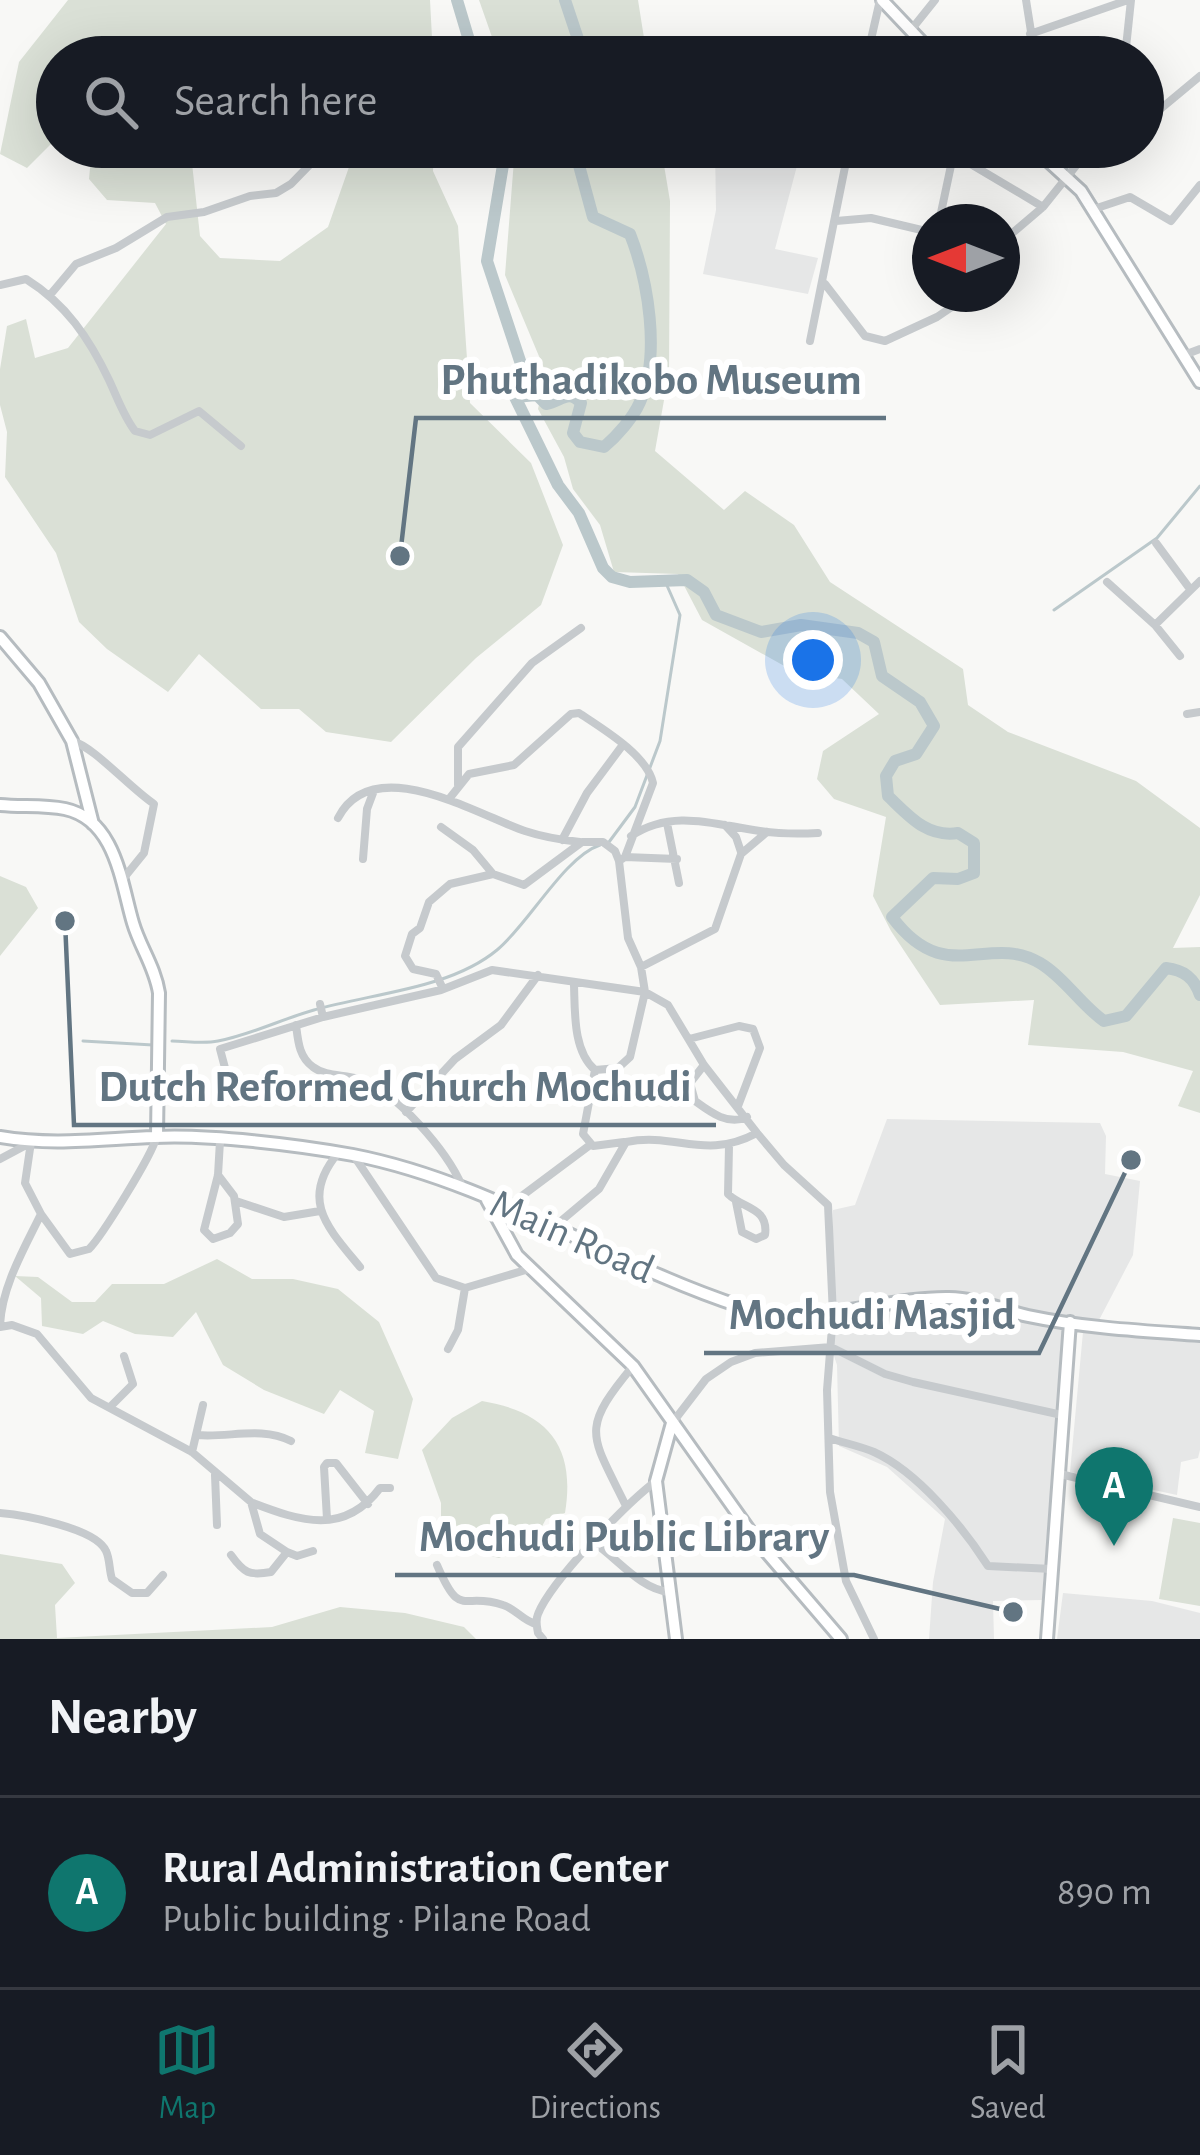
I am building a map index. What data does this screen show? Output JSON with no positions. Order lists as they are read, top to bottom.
{
  "streets": {
    "street": ["Main Road"]
  },
  "places": [
    "Phuthadikobo Museum",
    "Dutch Reformed Church Mochudi",
    "Mochudi Masjid",
    "Mochudi Public Library"
  ],
  "north": "left",
  "page": {
    "search": "Search here",
    "pins": "A",
    "heading": "Nearby",
    "list": [
      {
        "mark": "A",
        "name": "Rural Administration Center",
        "note": "Public building · Pilane Road",
        "value": "890 m"
      }
    ],
    "nav": ["Map", "Directions", "Saved"]
  }
}
